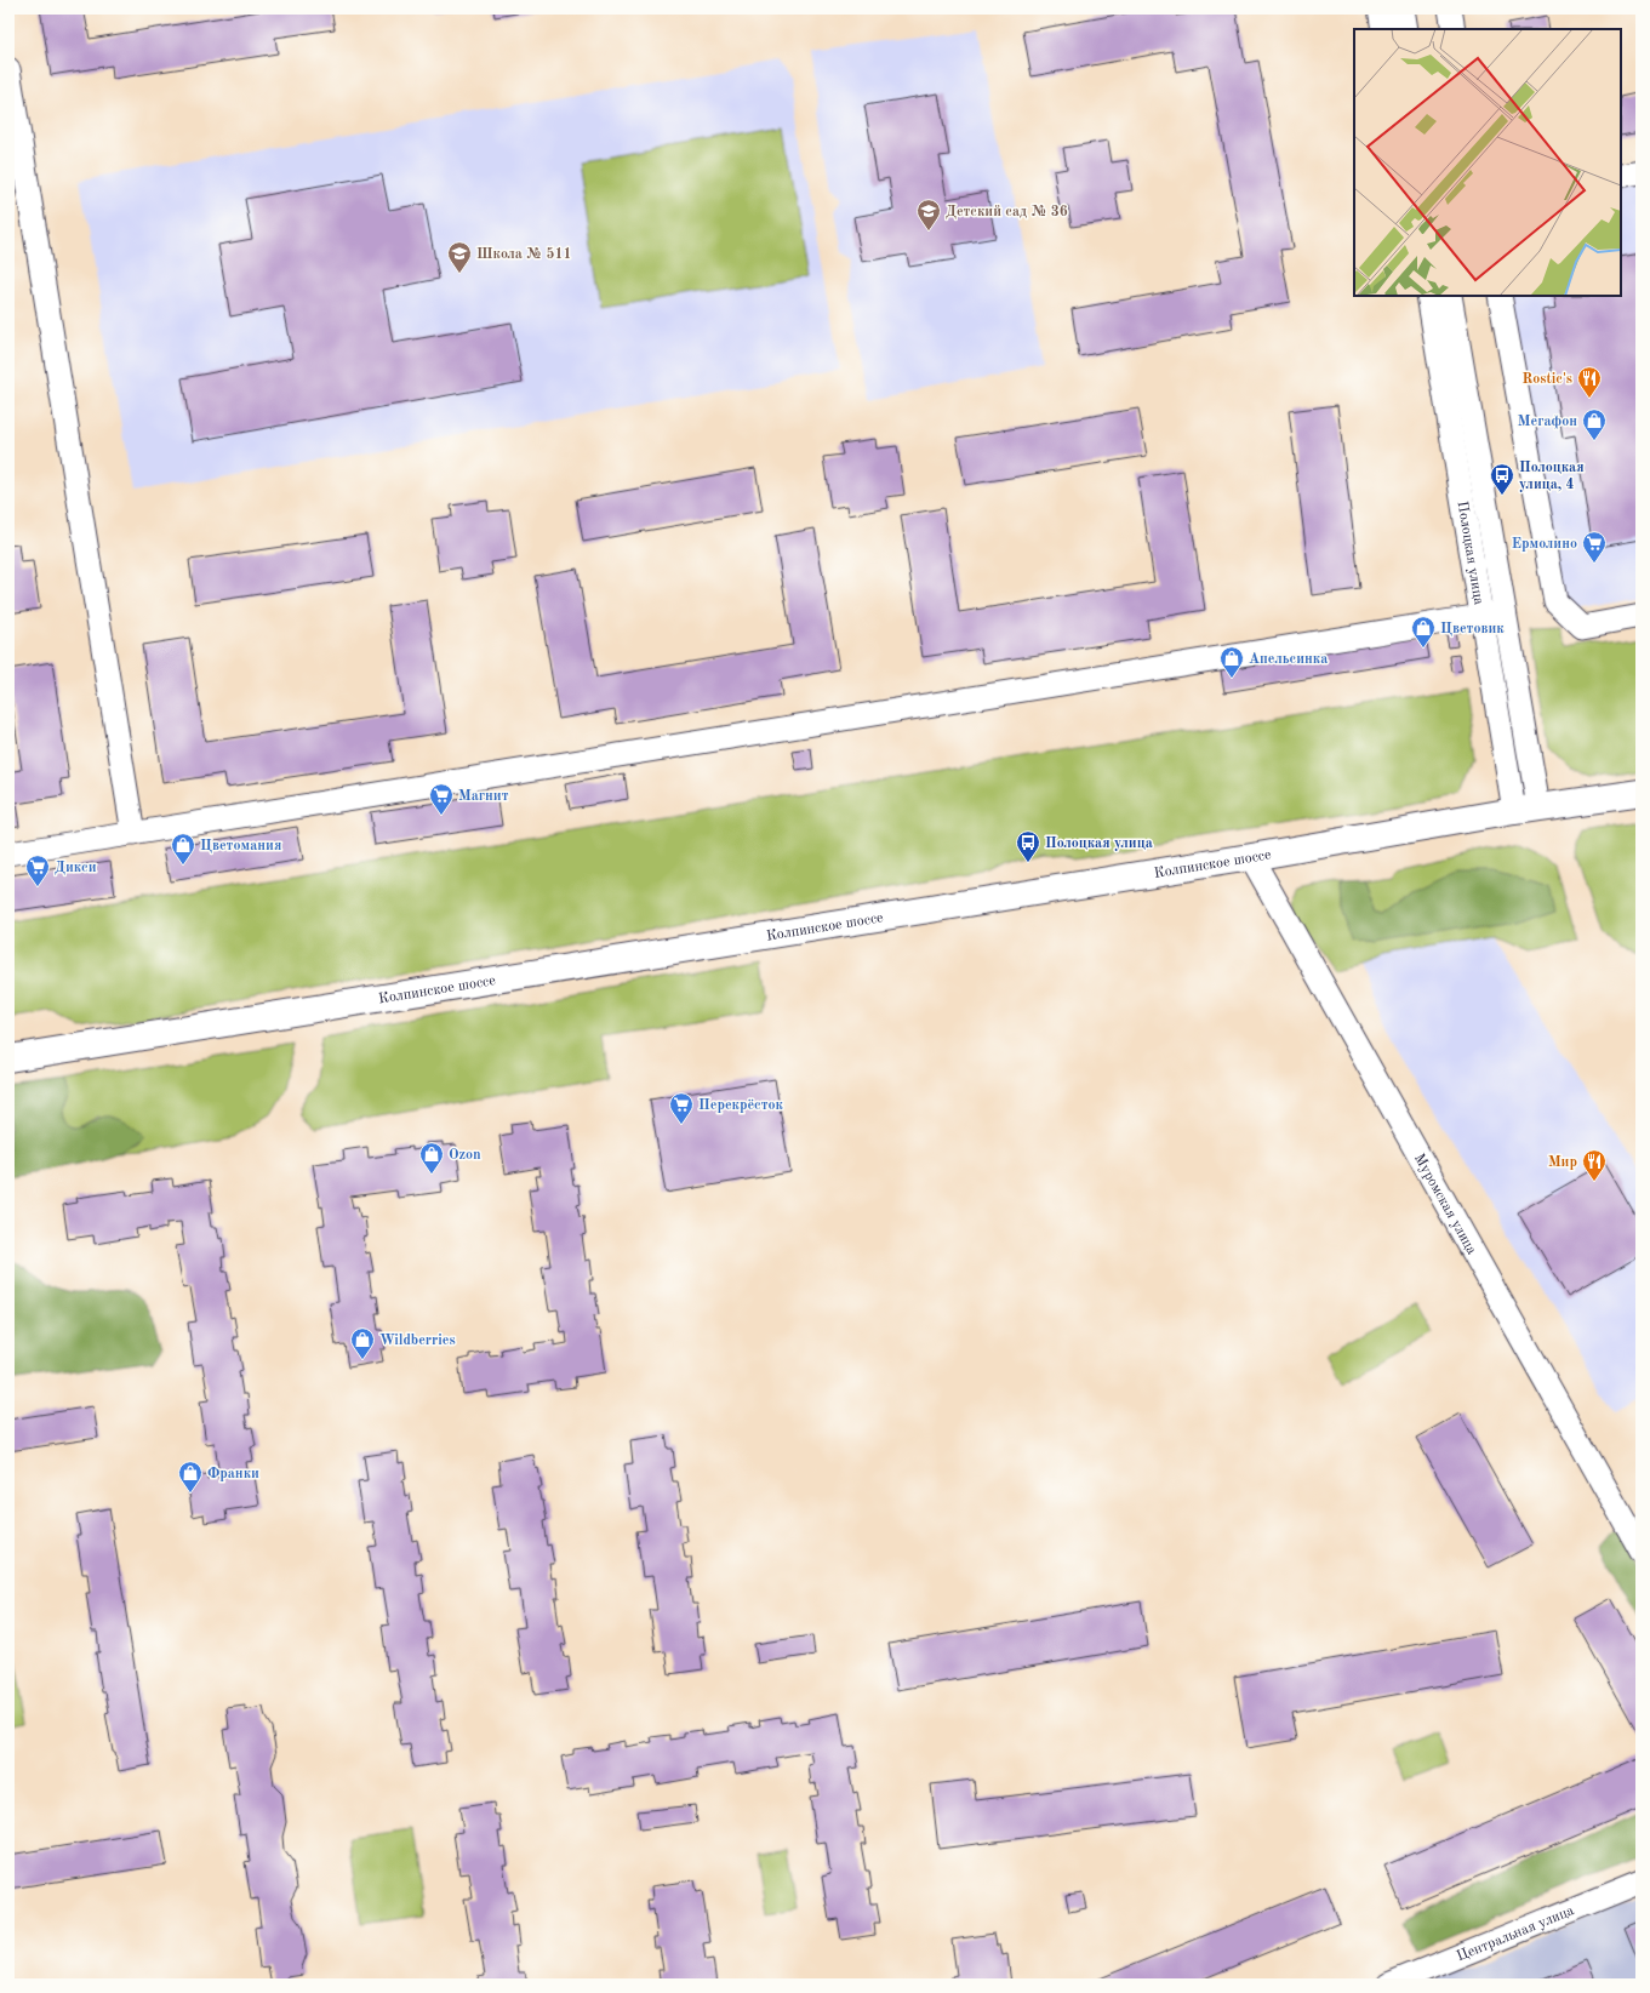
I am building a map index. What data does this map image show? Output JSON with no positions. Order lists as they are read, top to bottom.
{
  "streets": {
    "main road": ["Колпинское шоссе"],
    "street": ["Полоцкая улица", "Муромская улица", "Центральная улица"]
  },
  "crossings": [
    ["Полоцкая улица", "Колпинское шоссе"],
    ["Колпинское шоссе", "Муромская улица"]
  ],
  "places": {
    "school or university": ["Детский сад № 36", "Школа № 511"],
    "restaurant": ["Rostic's", "Мир"],
    "shop": [
      "Мегафон",
      "Цветовик",
      "Апельсинка",
      "Цветомания",
      "Ozon",
      "Wildberries",
      "Франки"
    ],
    "bus stop": ["Полоцкая улица, 4", "Полоцкая улица"],
    "supermarket": [
      "Ермолино",
      "Магнит",
      "Дикси",
      "Перекрёсток"
    ]
  }
}
